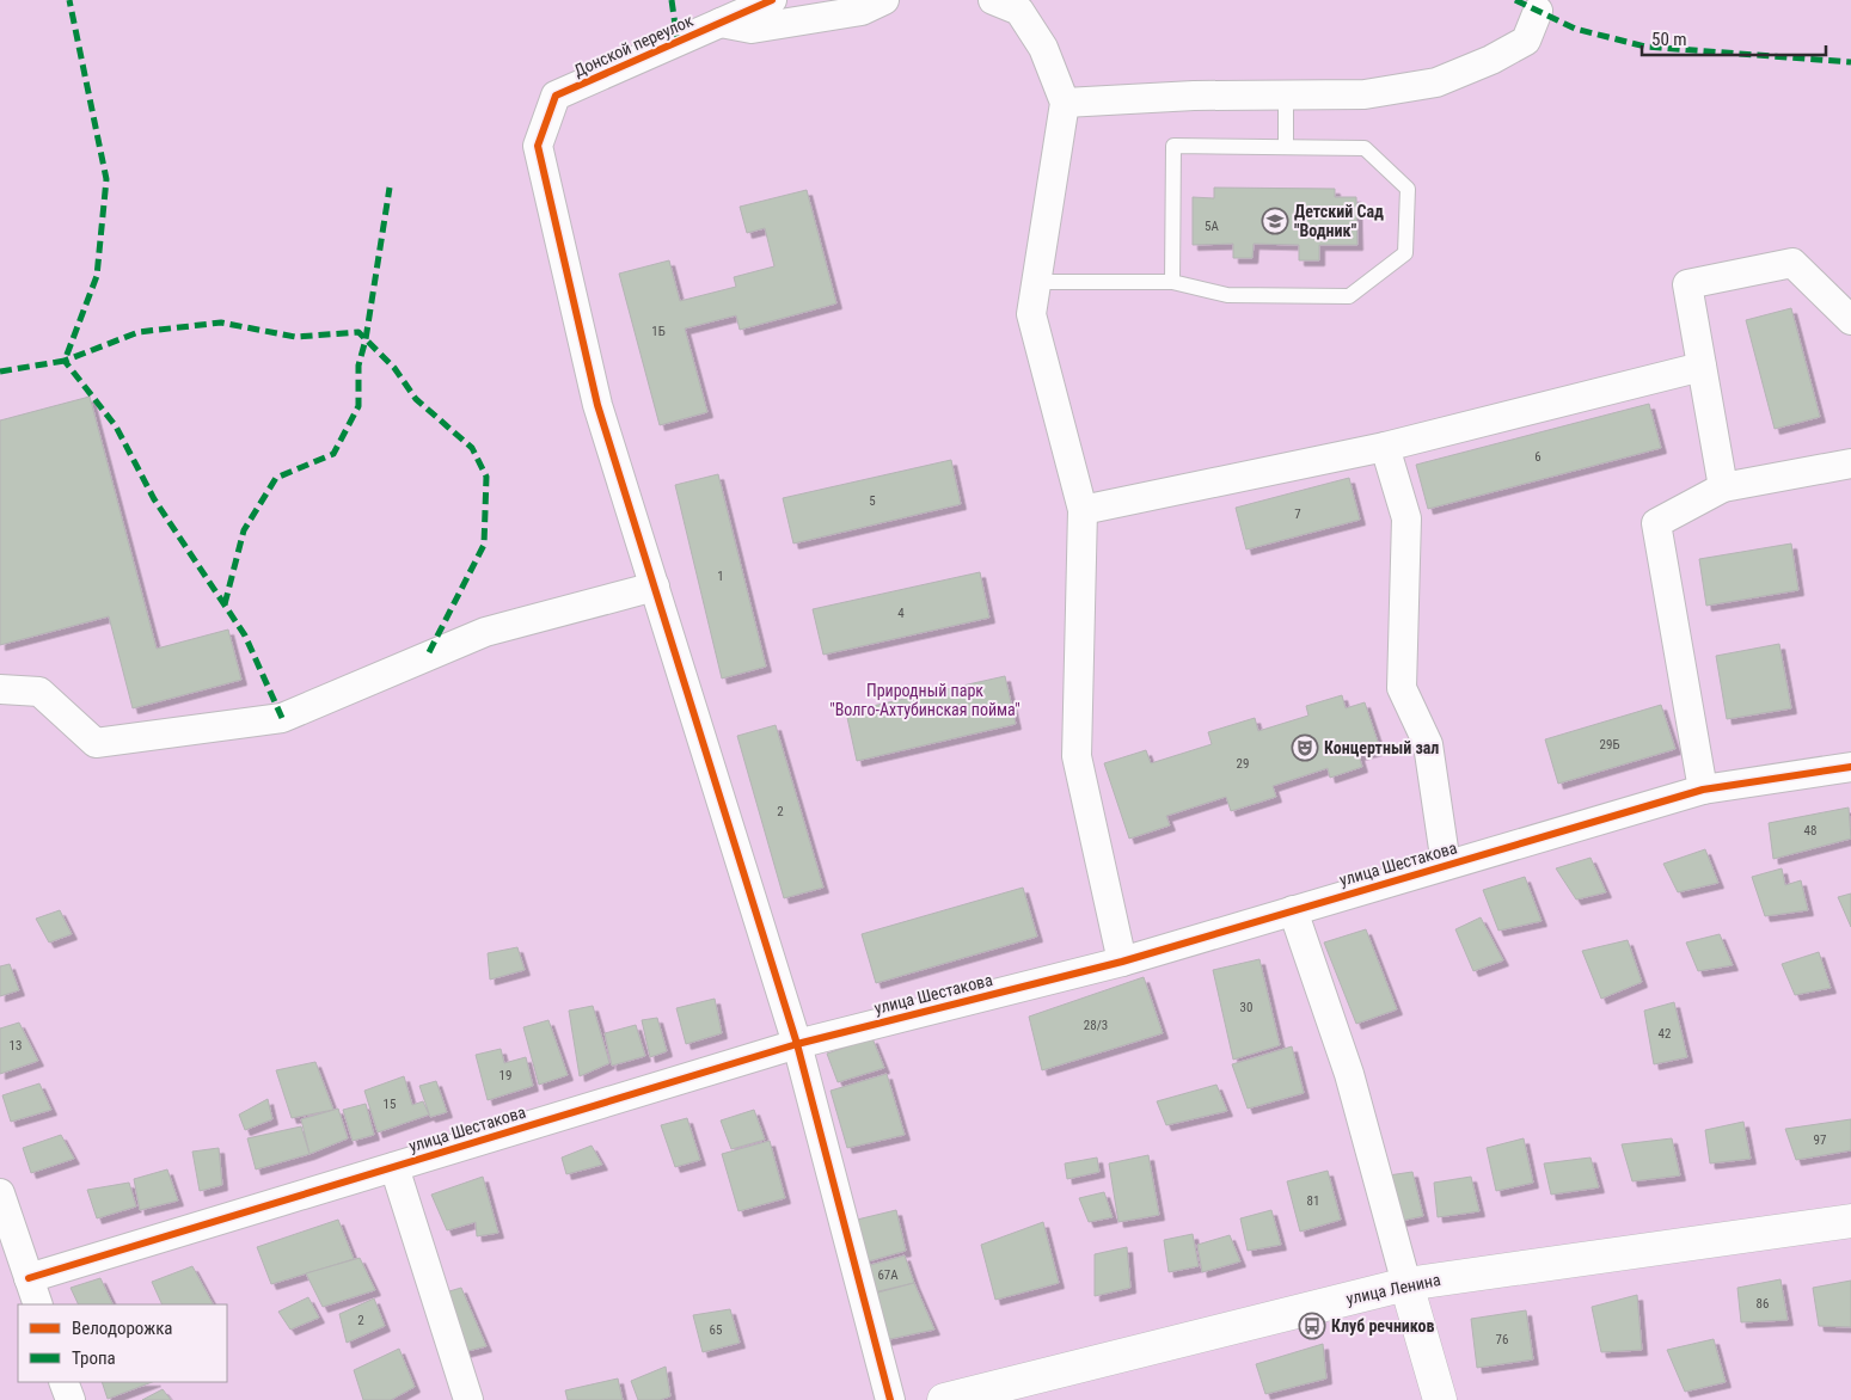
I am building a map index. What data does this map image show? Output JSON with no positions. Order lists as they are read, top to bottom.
{
  "streets": {
    "street": ["Донской переулок", "улица Шестакова", "улица Ленина"]
  },
  "parks": ["Природный парк \"Волго-Ахтубинская пойма\""],
  "places": {
    "school or university": ["Детский Сад \"Водник\""],
    "theatre": ["Концертный зал"],
    "bus stop": ["Клуб речников"]
  },
  "house_numbers": [
    "5А",
    "1Б",
    "6",
    "5",
    "7",
    "1",
    "4",
    "29Б",
    "29",
    "2",
    "48",
    "30",
    "28/3",
    "42",
    "13",
    "19",
    "15",
    "97",
    "81",
    "67А",
    "86",
    "2",
    "65",
    "76"
  ],
  "legend": ["Велодорожка", "Тропа"],
  "scale_bar": "50 m"
}
